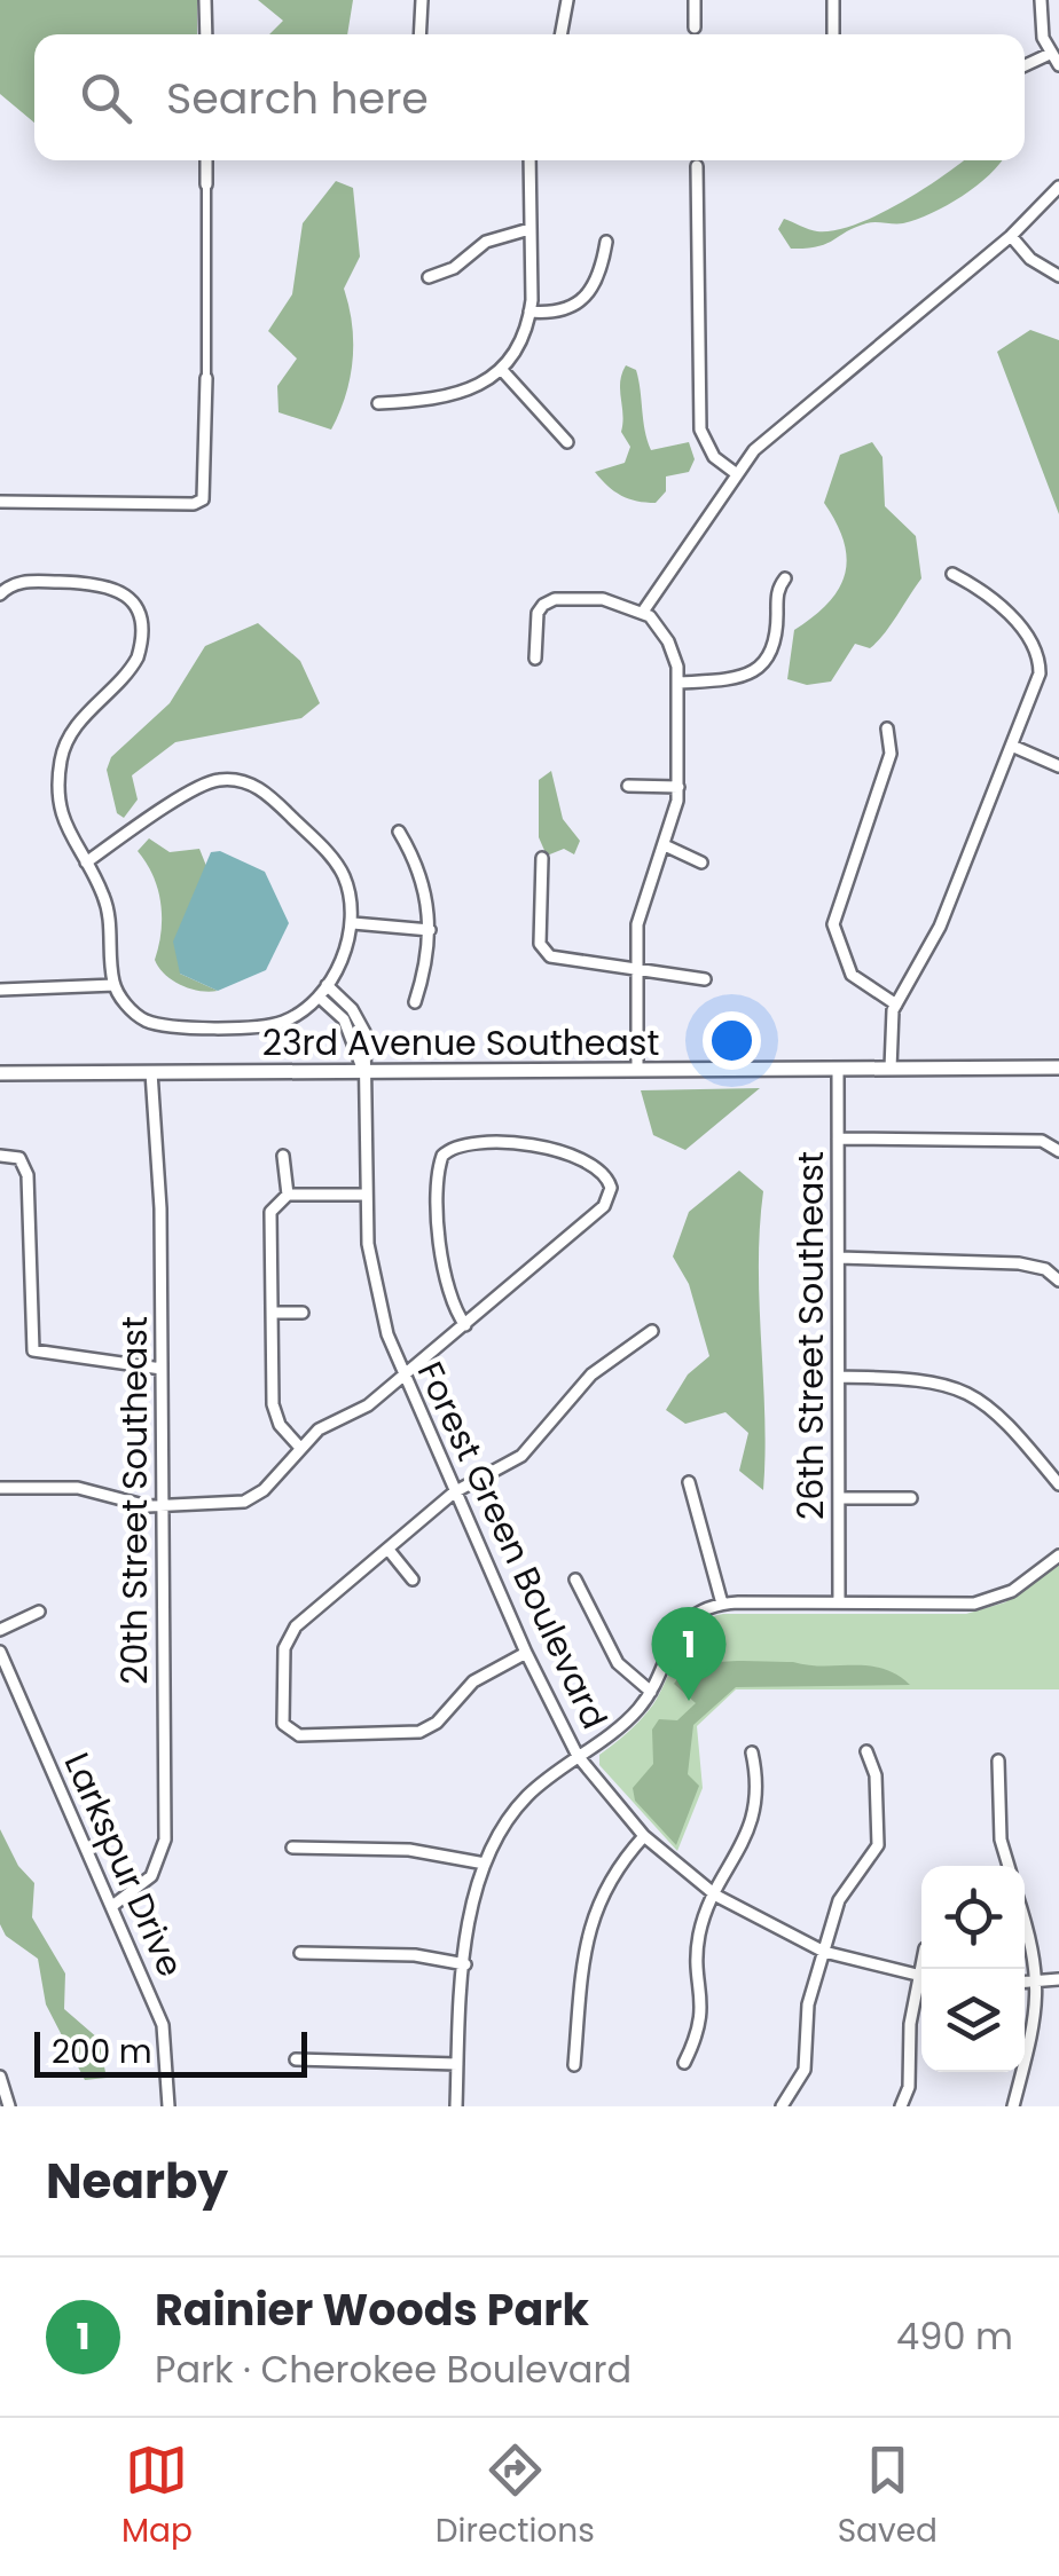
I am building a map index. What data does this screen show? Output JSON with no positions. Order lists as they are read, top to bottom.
{
  "streets": {
    "street": [
      "23rd Avenue Southeast",
      "26th Street Southeast",
      "20th Street Southeast",
      "Forest Green Boulevard",
      "Larkspur Drive"
    ]
  },
  "crossings": [
    ["23rd Avenue Southeast", "26th Street Southeast"],
    ["23rd Avenue Southeast", "20th Street Southeast"],
    ["23rd Avenue Southeast", "Forest Green Boulevard"],
    ["20th Street Southeast", "Larkspur Drive"]
  ],
  "scale_bar": "200 m",
  "page": {
    "search": "Search here",
    "pins": "1",
    "scale": "200 m",
    "heading": "Nearby",
    "list": [
      {
        "mark": "1",
        "name": "Rainier Woods Park",
        "note": "Park · Cherokee Boulevard",
        "value": "490 m"
      }
    ],
    "nav": ["Map", "Directions", "Saved"]
  }
}
